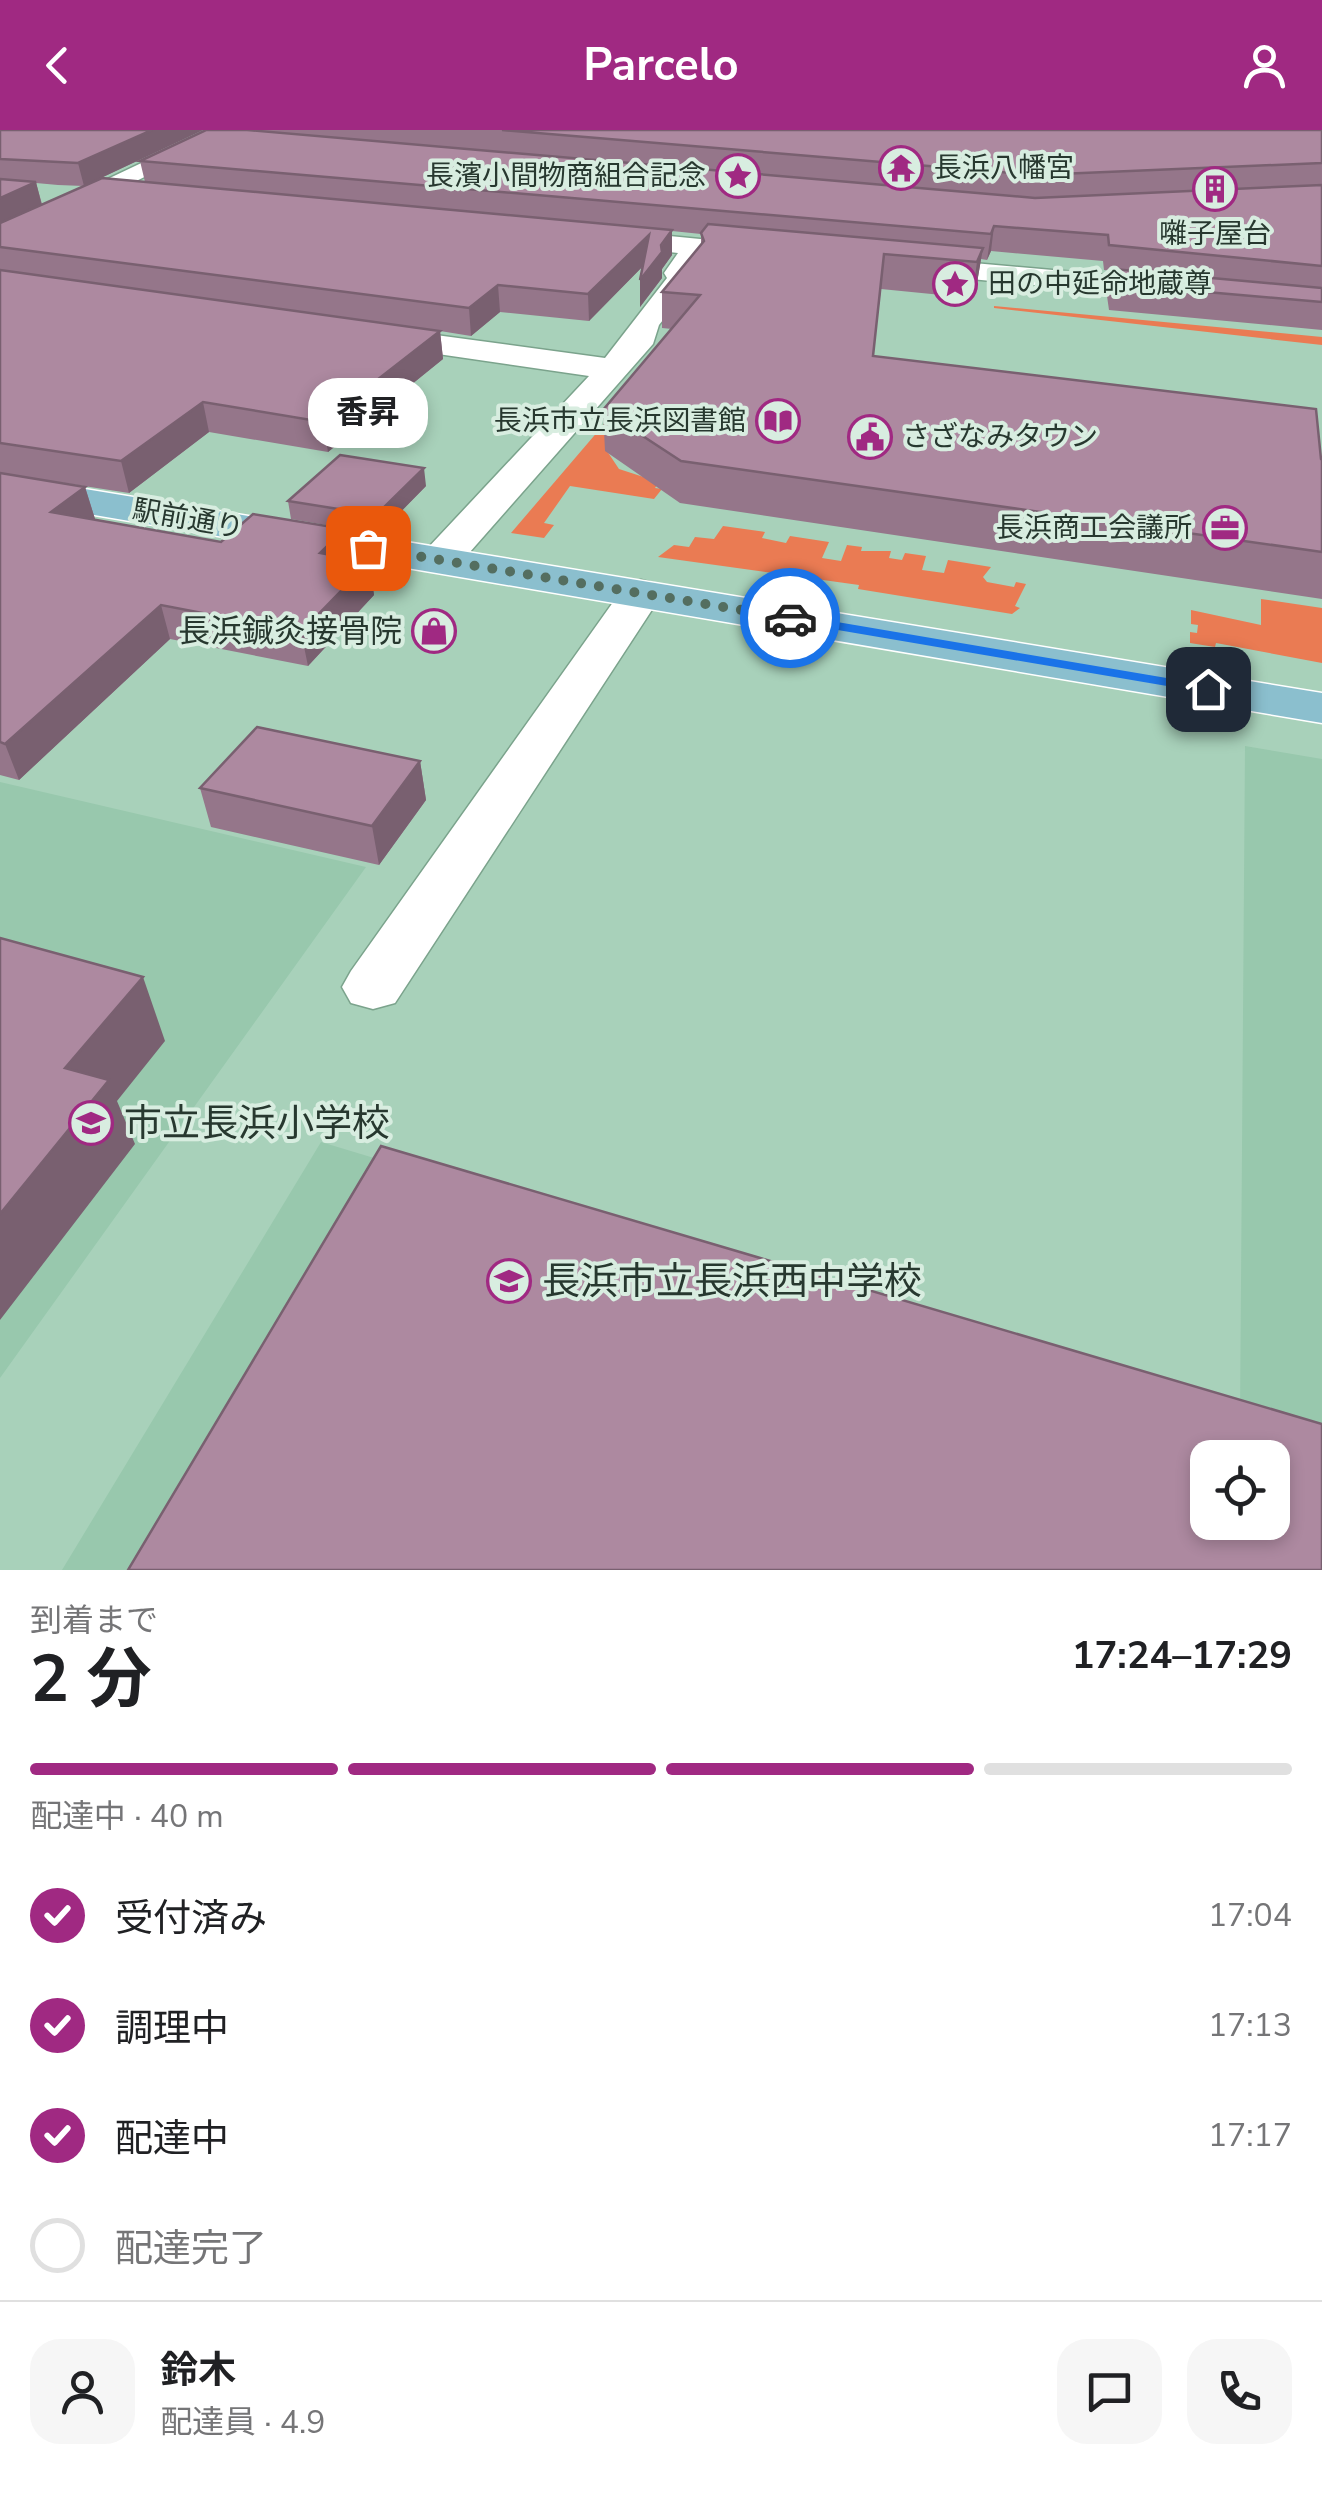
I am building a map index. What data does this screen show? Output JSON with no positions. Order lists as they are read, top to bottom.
{
  "streets": {
    "main road": ["駅前通り"]
  },
  "places": {
    "temple": ["長浜八幡宮"],
    "place": ["長濱小間物商組合記念", "田の中延命地蔵尊"],
    "building": ["囃子屋台"],
    "library": ["長浜市立長浜図書館"],
    "public building": ["さざなみタウン"],
    "office": ["長浜商工会議所"],
    "other": ["香昇"],
    "shop": ["長浜鍼灸接骨院"],
    "school or university": ["市立長浜小学校", "長浜市立長浜西中学校"]
  },
  "page": {
    "header": "Parcelo",
    "bubble": "香昇",
    "heading": ["2 分", "到着まで", "17:24–17:29"],
    "panel": ["鈴木", "配達員 · 4.9"],
    "bar": "配達中 · 40 m",
    "list": [
      ["受付済み", "17:04"],
      ["調理中", "17:13"],
      ["配達中", "17:17"],
      "配達完了"
    ]
  }
}
